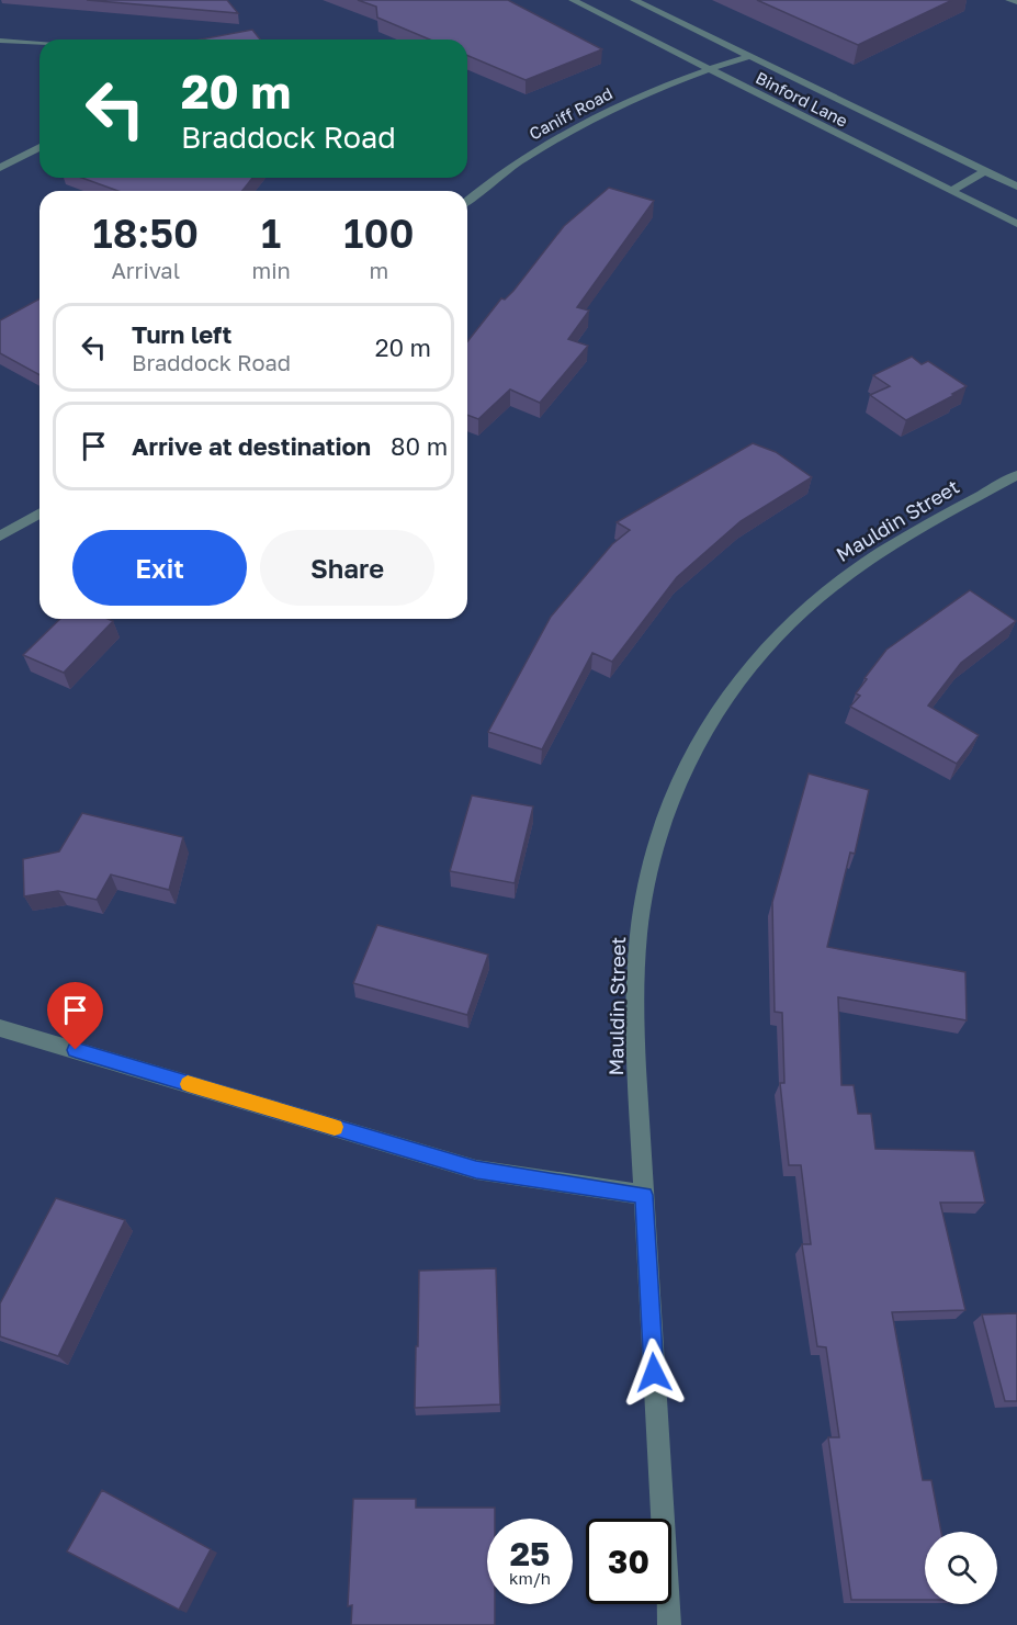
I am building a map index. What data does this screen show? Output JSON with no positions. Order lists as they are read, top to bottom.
{
  "streets": {
    "street": ["Binford Lane", "Caniff Road", "Mauldin Street"]
  },
  "crossings": [
    ["Binford Lane", "Caniff Road"]
  ],
  "page": {
    "turn": ["20 m", "Braddock Road"],
    "eta": [
      "18:50",
      "Arrival",
      "1",
      "min",
      "100",
      "m"
    ],
    "list": [
      {
        "name": "Turn left",
        "note": "Braddock Road",
        "value": "20 m"
      },
      {
        "name": "Arrive at destination",
        "value": "80 m"
      }
    ],
    "buttons": ["Exit", "Share"],
    "speed": "25 km/h",
    "limit": "30"
  }
}
